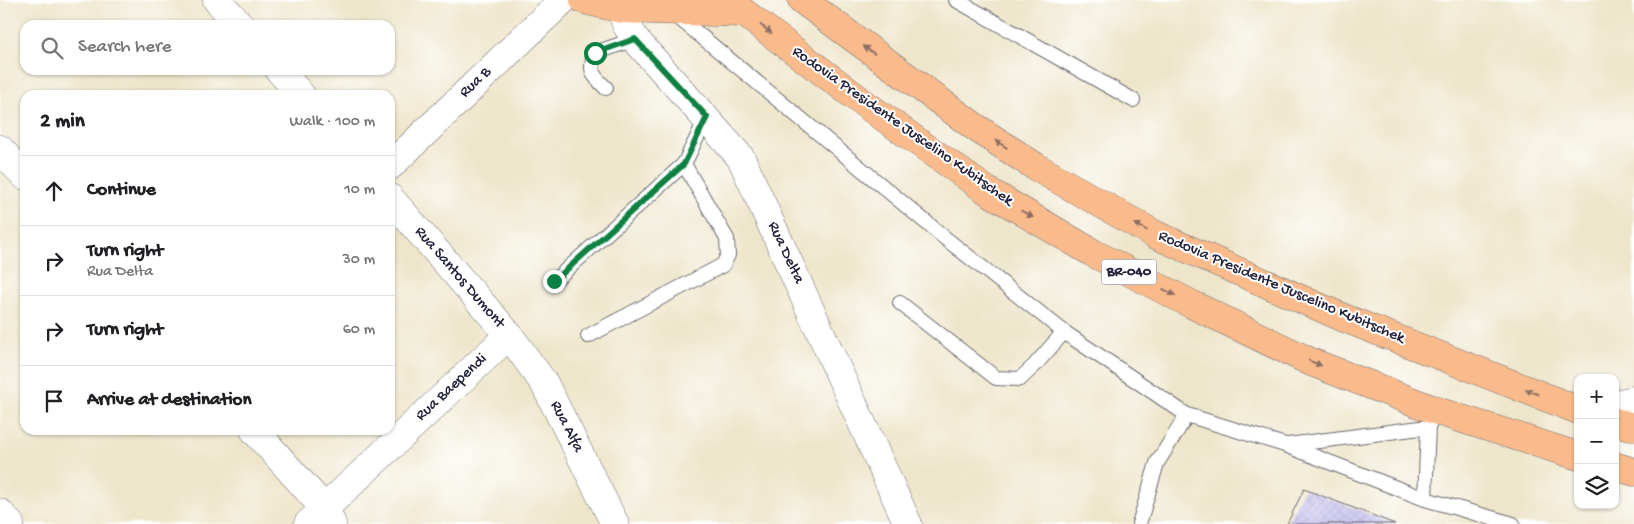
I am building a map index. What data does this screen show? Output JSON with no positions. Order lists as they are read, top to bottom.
{
  "streets": {
    "highway": ["Rodovia Presidente Juscelino Kubitschek", "BR-040"],
    "street": [
      "Rua B",
      "Rua Delta",
      "Rua Santos Dumont",
      "Rua Baependi",
      "Rua Alfa"
    ]
  },
  "crossings": [
    ["Rua Santos Dumont", "Rua Baependi"],
    ["Rua Santos Dumont", "Rua Alfa"],
    ["Rua Baependi", "Rua Alfa"]
  ],
  "page": {
    "search": "Search here",
    "heading": ["2 min", "Walk · 100 m"],
    "list": [
      ["Continue", "10 m"],
      ["Turn right", "Rua Delta", "30 m"],
      ["Turn right", "60 m"],
      "Arrive at destination"
    ],
    "map_buttons": ["+", "−"]
  }
}
